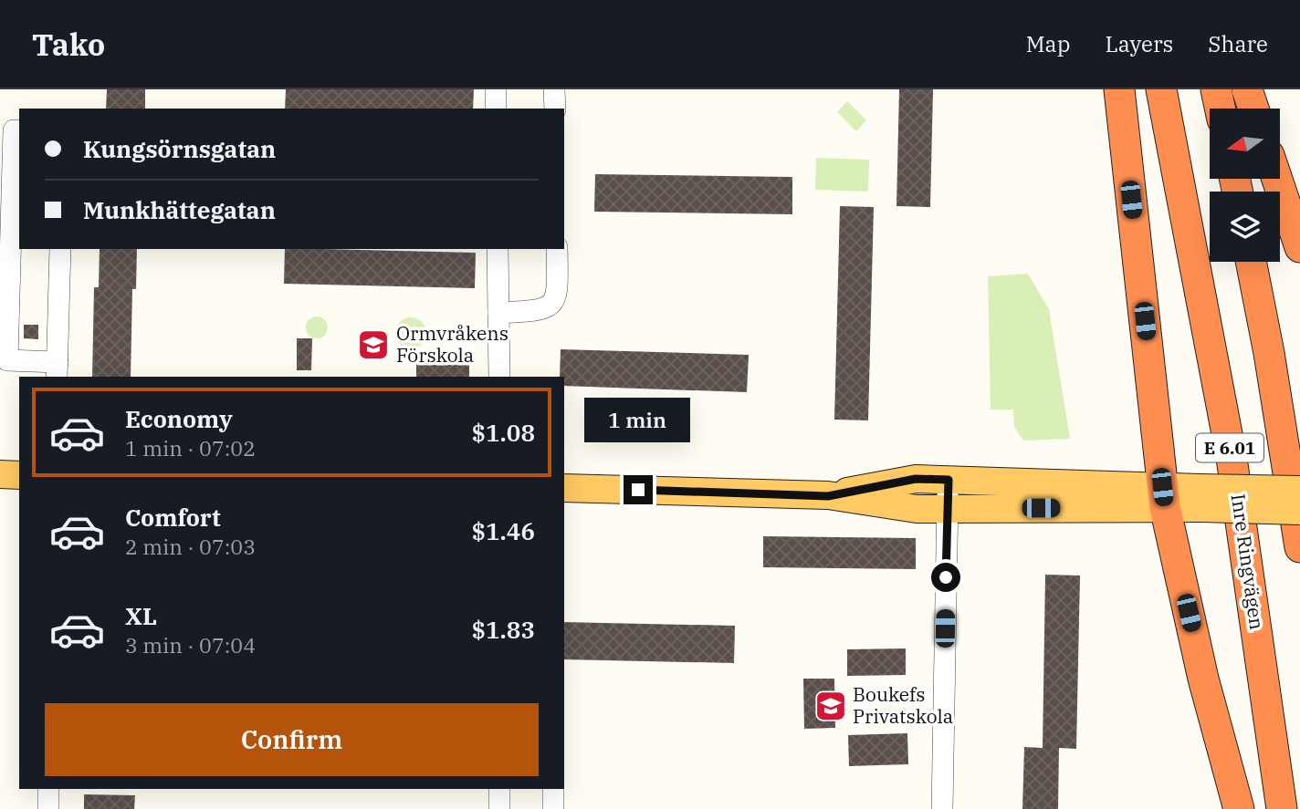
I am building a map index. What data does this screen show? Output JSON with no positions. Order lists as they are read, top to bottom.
{
  "streets": {
    "highway": ["E 6.01", "Inre Ringvägen"]
  },
  "places": {
    "school or university": ["Ormvråkens Förskola", "Boukefs Privatskola"]
  },
  "north": "left",
  "page": {
    "header": "Tako",
    "nav": ["Map", "Layers", "Share"],
    "banner": ["Kungsörnsgatan", "Munkhättegatan"],
    "list": [
      {
        "name": "Economy",
        "note": "1 min · 07:02",
        "value": "$1.08"
      },
      {
        "name": "Comfort",
        "note": "2 min · 07:03",
        "value": "$1.46"
      },
      {
        "name": "XL",
        "note": "3 min · 07:04",
        "value": "$1.83"
      }
    ],
    "bubble": "1 min",
    "buttons": "Confirm"
  }
}
